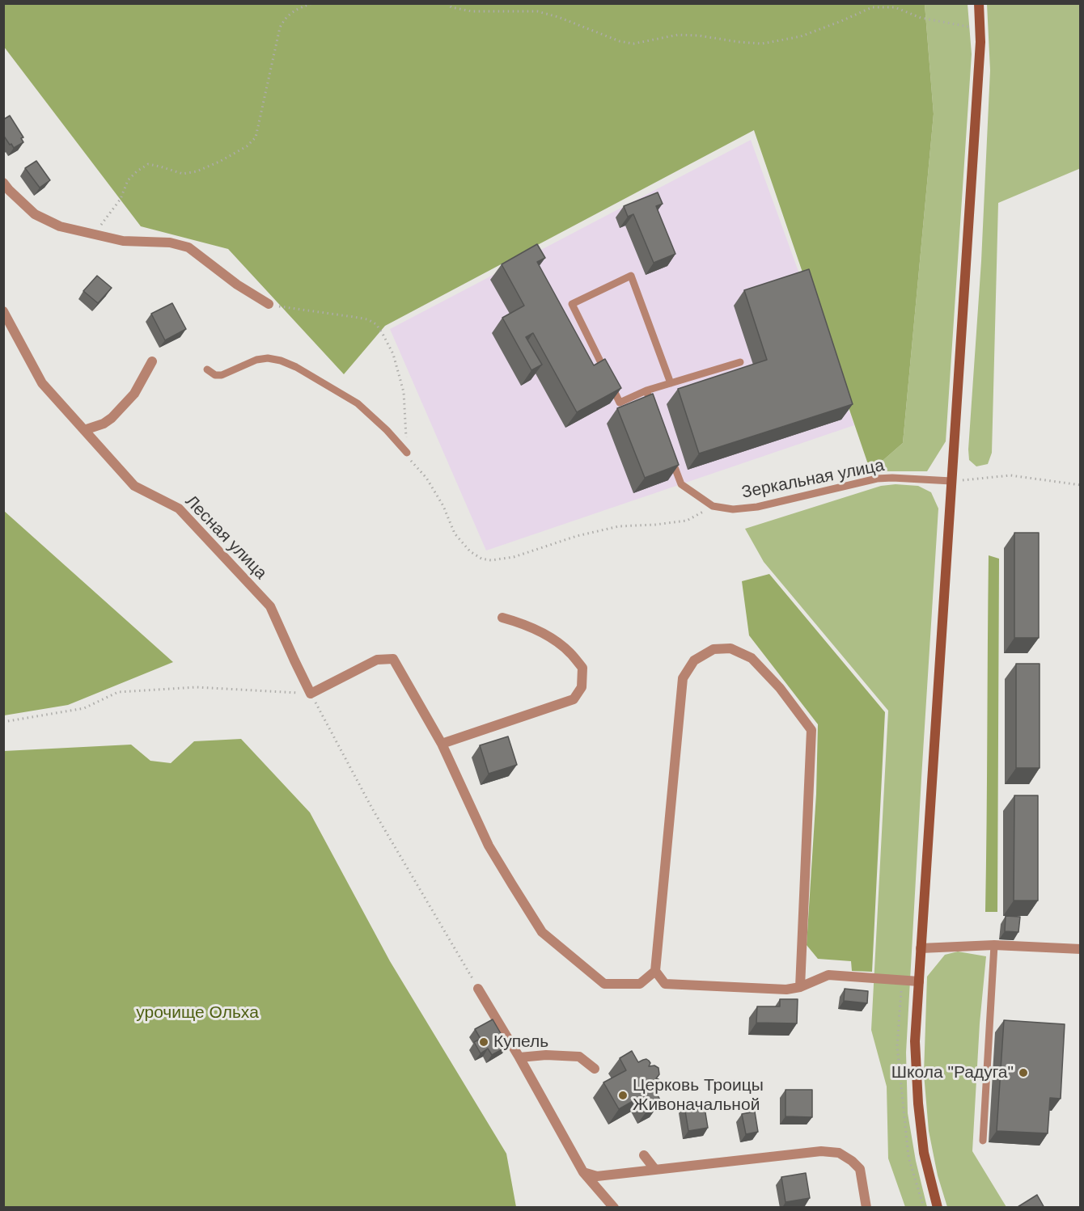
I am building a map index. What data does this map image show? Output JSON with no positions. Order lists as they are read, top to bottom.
{
  "streets": {
    "street": ["Лесная улица"],
    "lane": ["Зеркальная улица"]
  },
  "parks": ["урочище Ольха"],
  "places": ["Купель", "Школа \"Радуга\"", "Церковь Троицы Живоначальной"]
}
